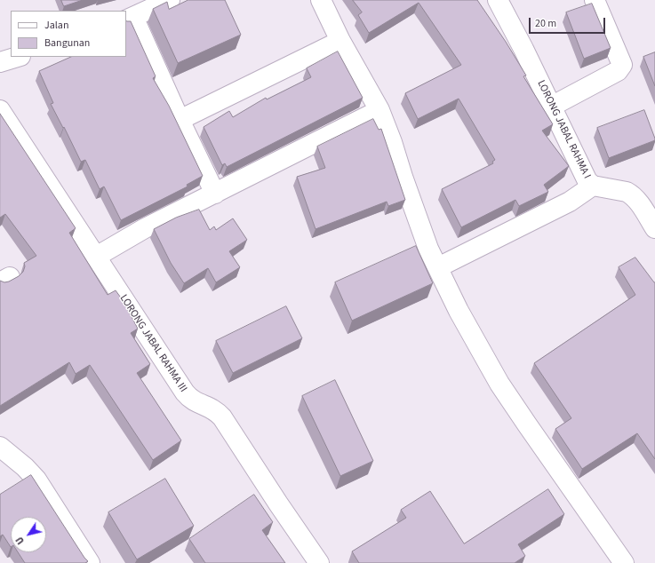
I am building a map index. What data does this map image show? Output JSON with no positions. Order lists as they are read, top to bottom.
{
  "streets": {
    "street": ["LORONG JABAL RAHMA I", "LORONG JABAL RAHMA III"]
  },
  "legend": ["Jalan", "Bangunan"],
  "scale_bar": "20 m",
  "north": "bottom left"
}
